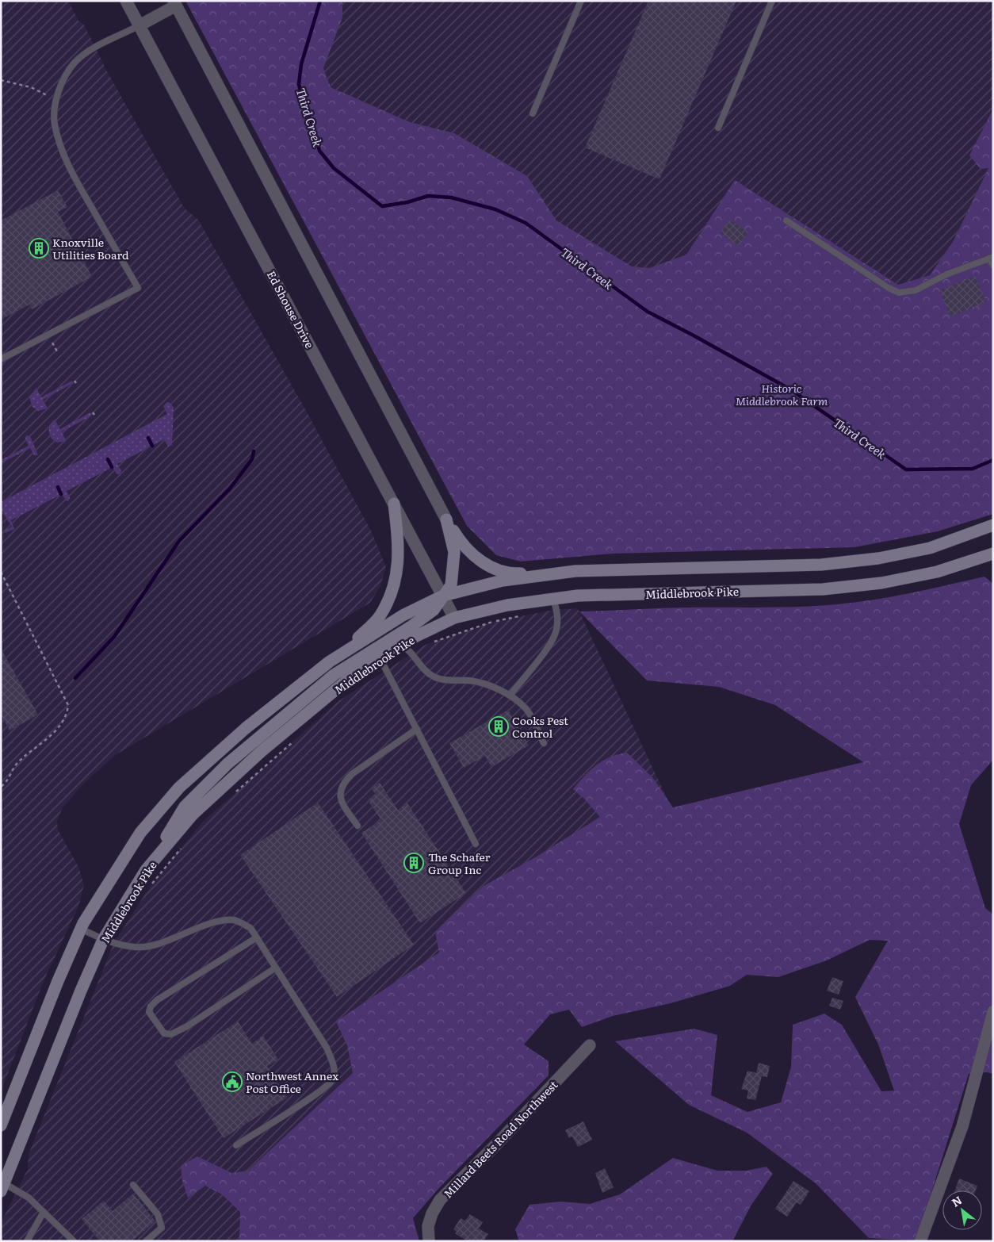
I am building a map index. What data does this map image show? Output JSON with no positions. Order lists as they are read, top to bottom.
{
  "streets": {
    "main road": ["Middlebrook Pike"],
    "street": ["Ed Shouse Drive", "Millard Beets Road Northwest"]
  },
  "crossings": [
    ["Ed Shouse Drive", "Middlebrook Pike"]
  ],
  "water": ["Third Creek"],
  "parks": ["Historic Middlebrook Farm"],
  "places": {
    "building": ["Knoxville Utilities Board", "Cooks Pest Control", "The Schafer Group Inc"],
    "public building": ["Northwest Annex Post Office"]
  },
  "north": "top left"
}
